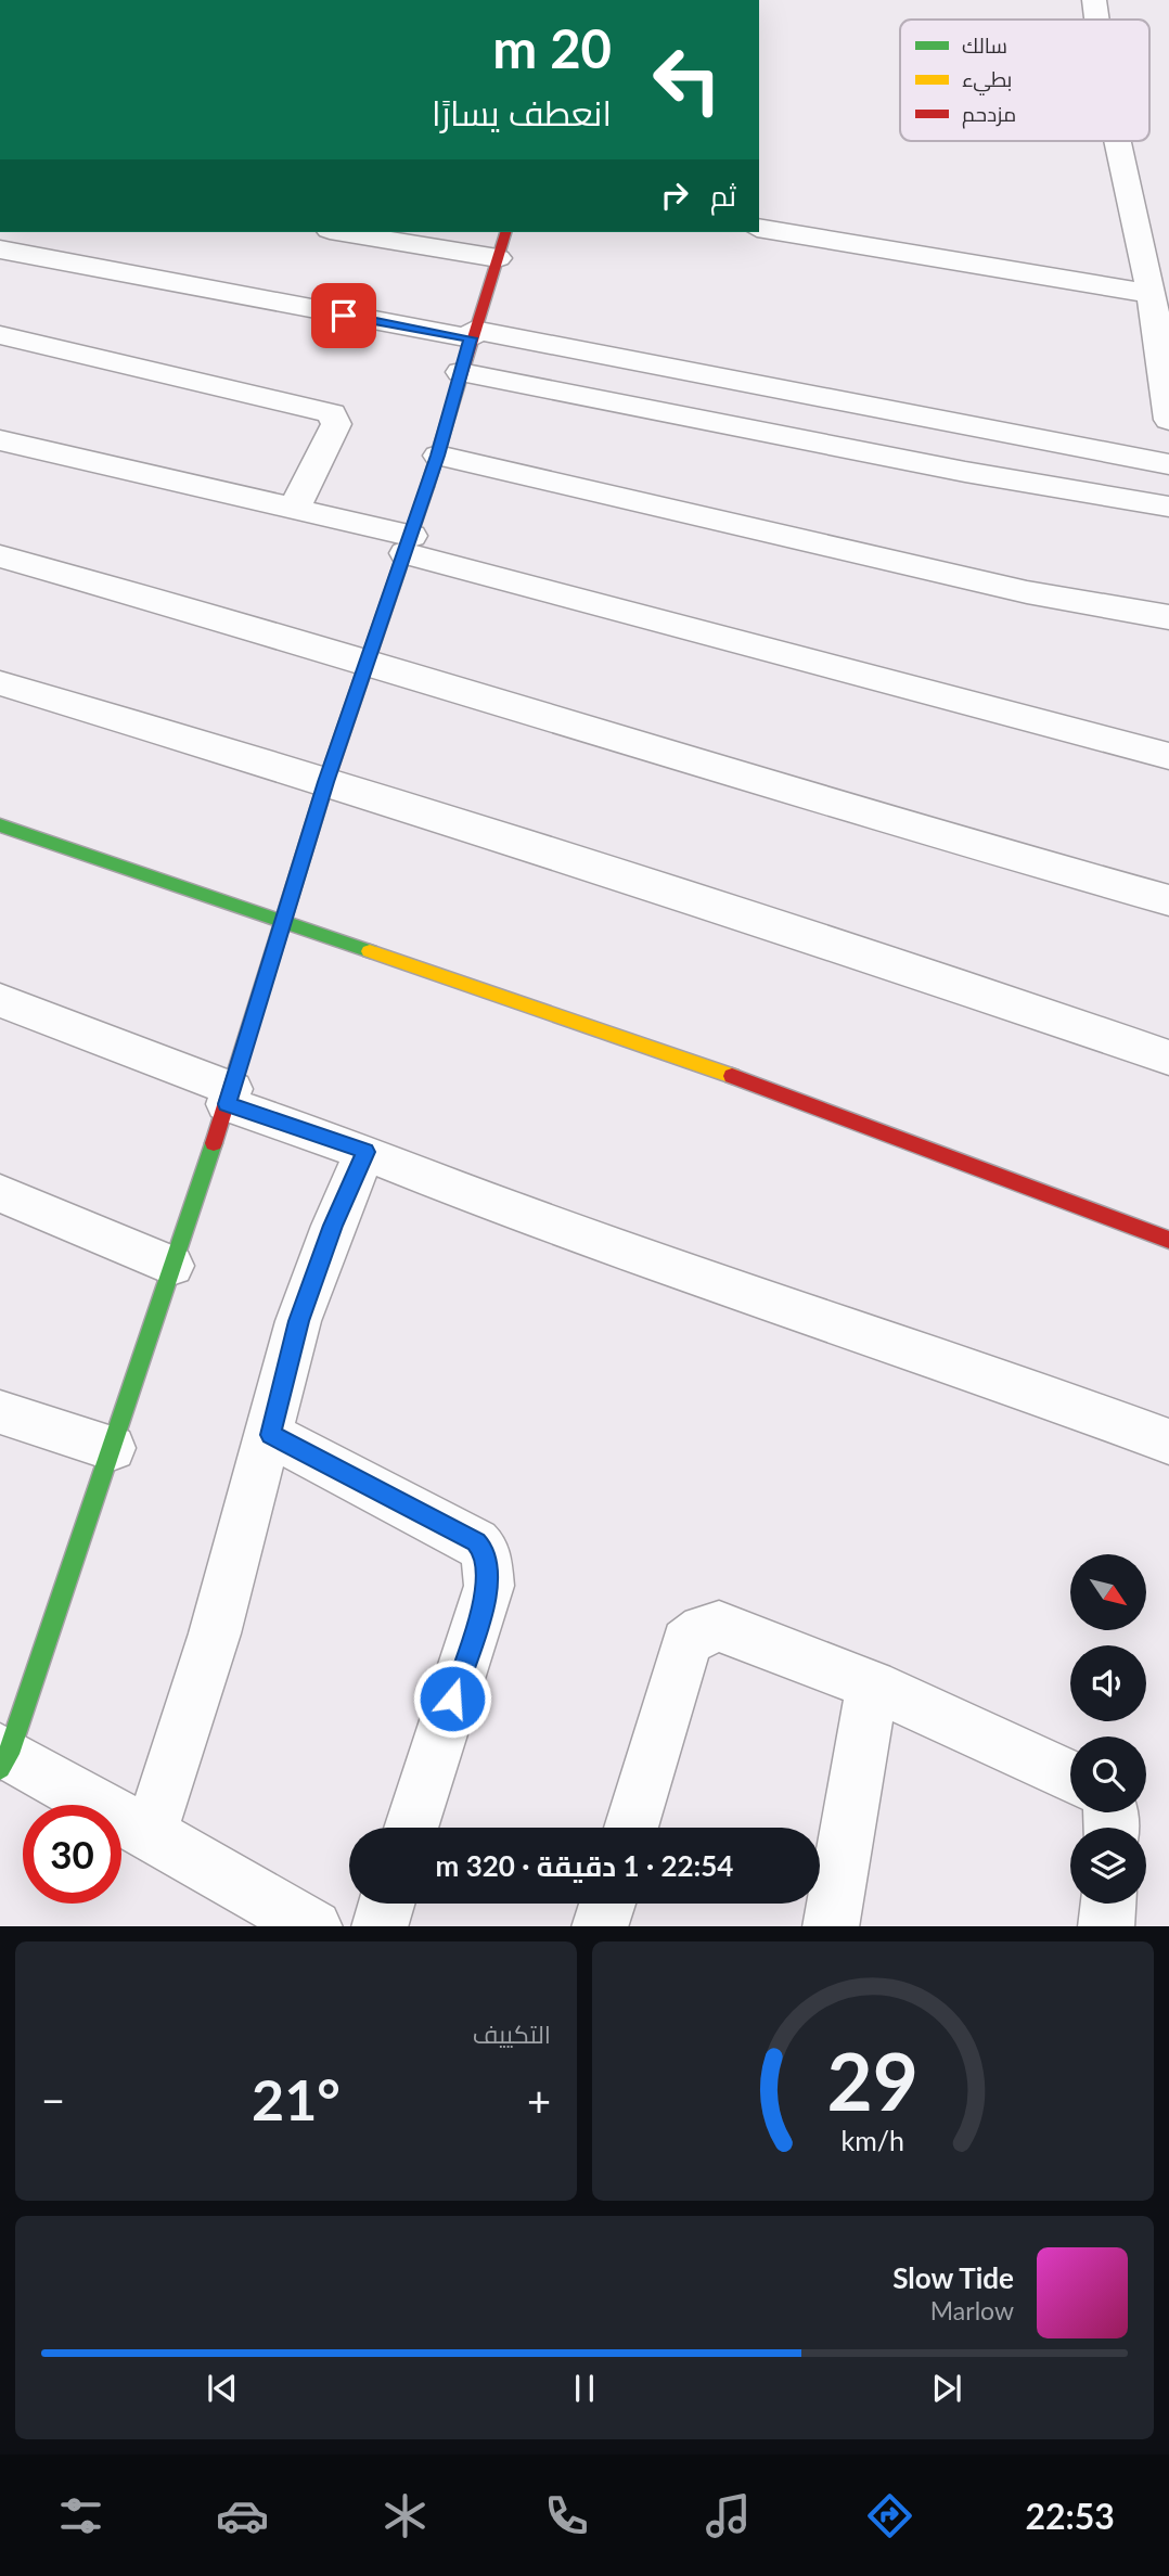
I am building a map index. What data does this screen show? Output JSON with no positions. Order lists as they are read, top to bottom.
{
  "legend": ["سالك", "بطيء", "مزدحم"],
  "north": "bottom right",
  "page": {
    "turn": ["20 m", "انعطف يسارًا"],
    "then": "ثم",
    "limit": "30",
    "trip": "22:54 · 1 دقيقة · 320 m",
    "tile": "التكييف",
    "heat": ["−", "21°", "+"],
    "song": ["Slow Tide", "Marlow"],
    "tabs": "22:53",
    "gauge": ["29", "km/h"]
  }
}
